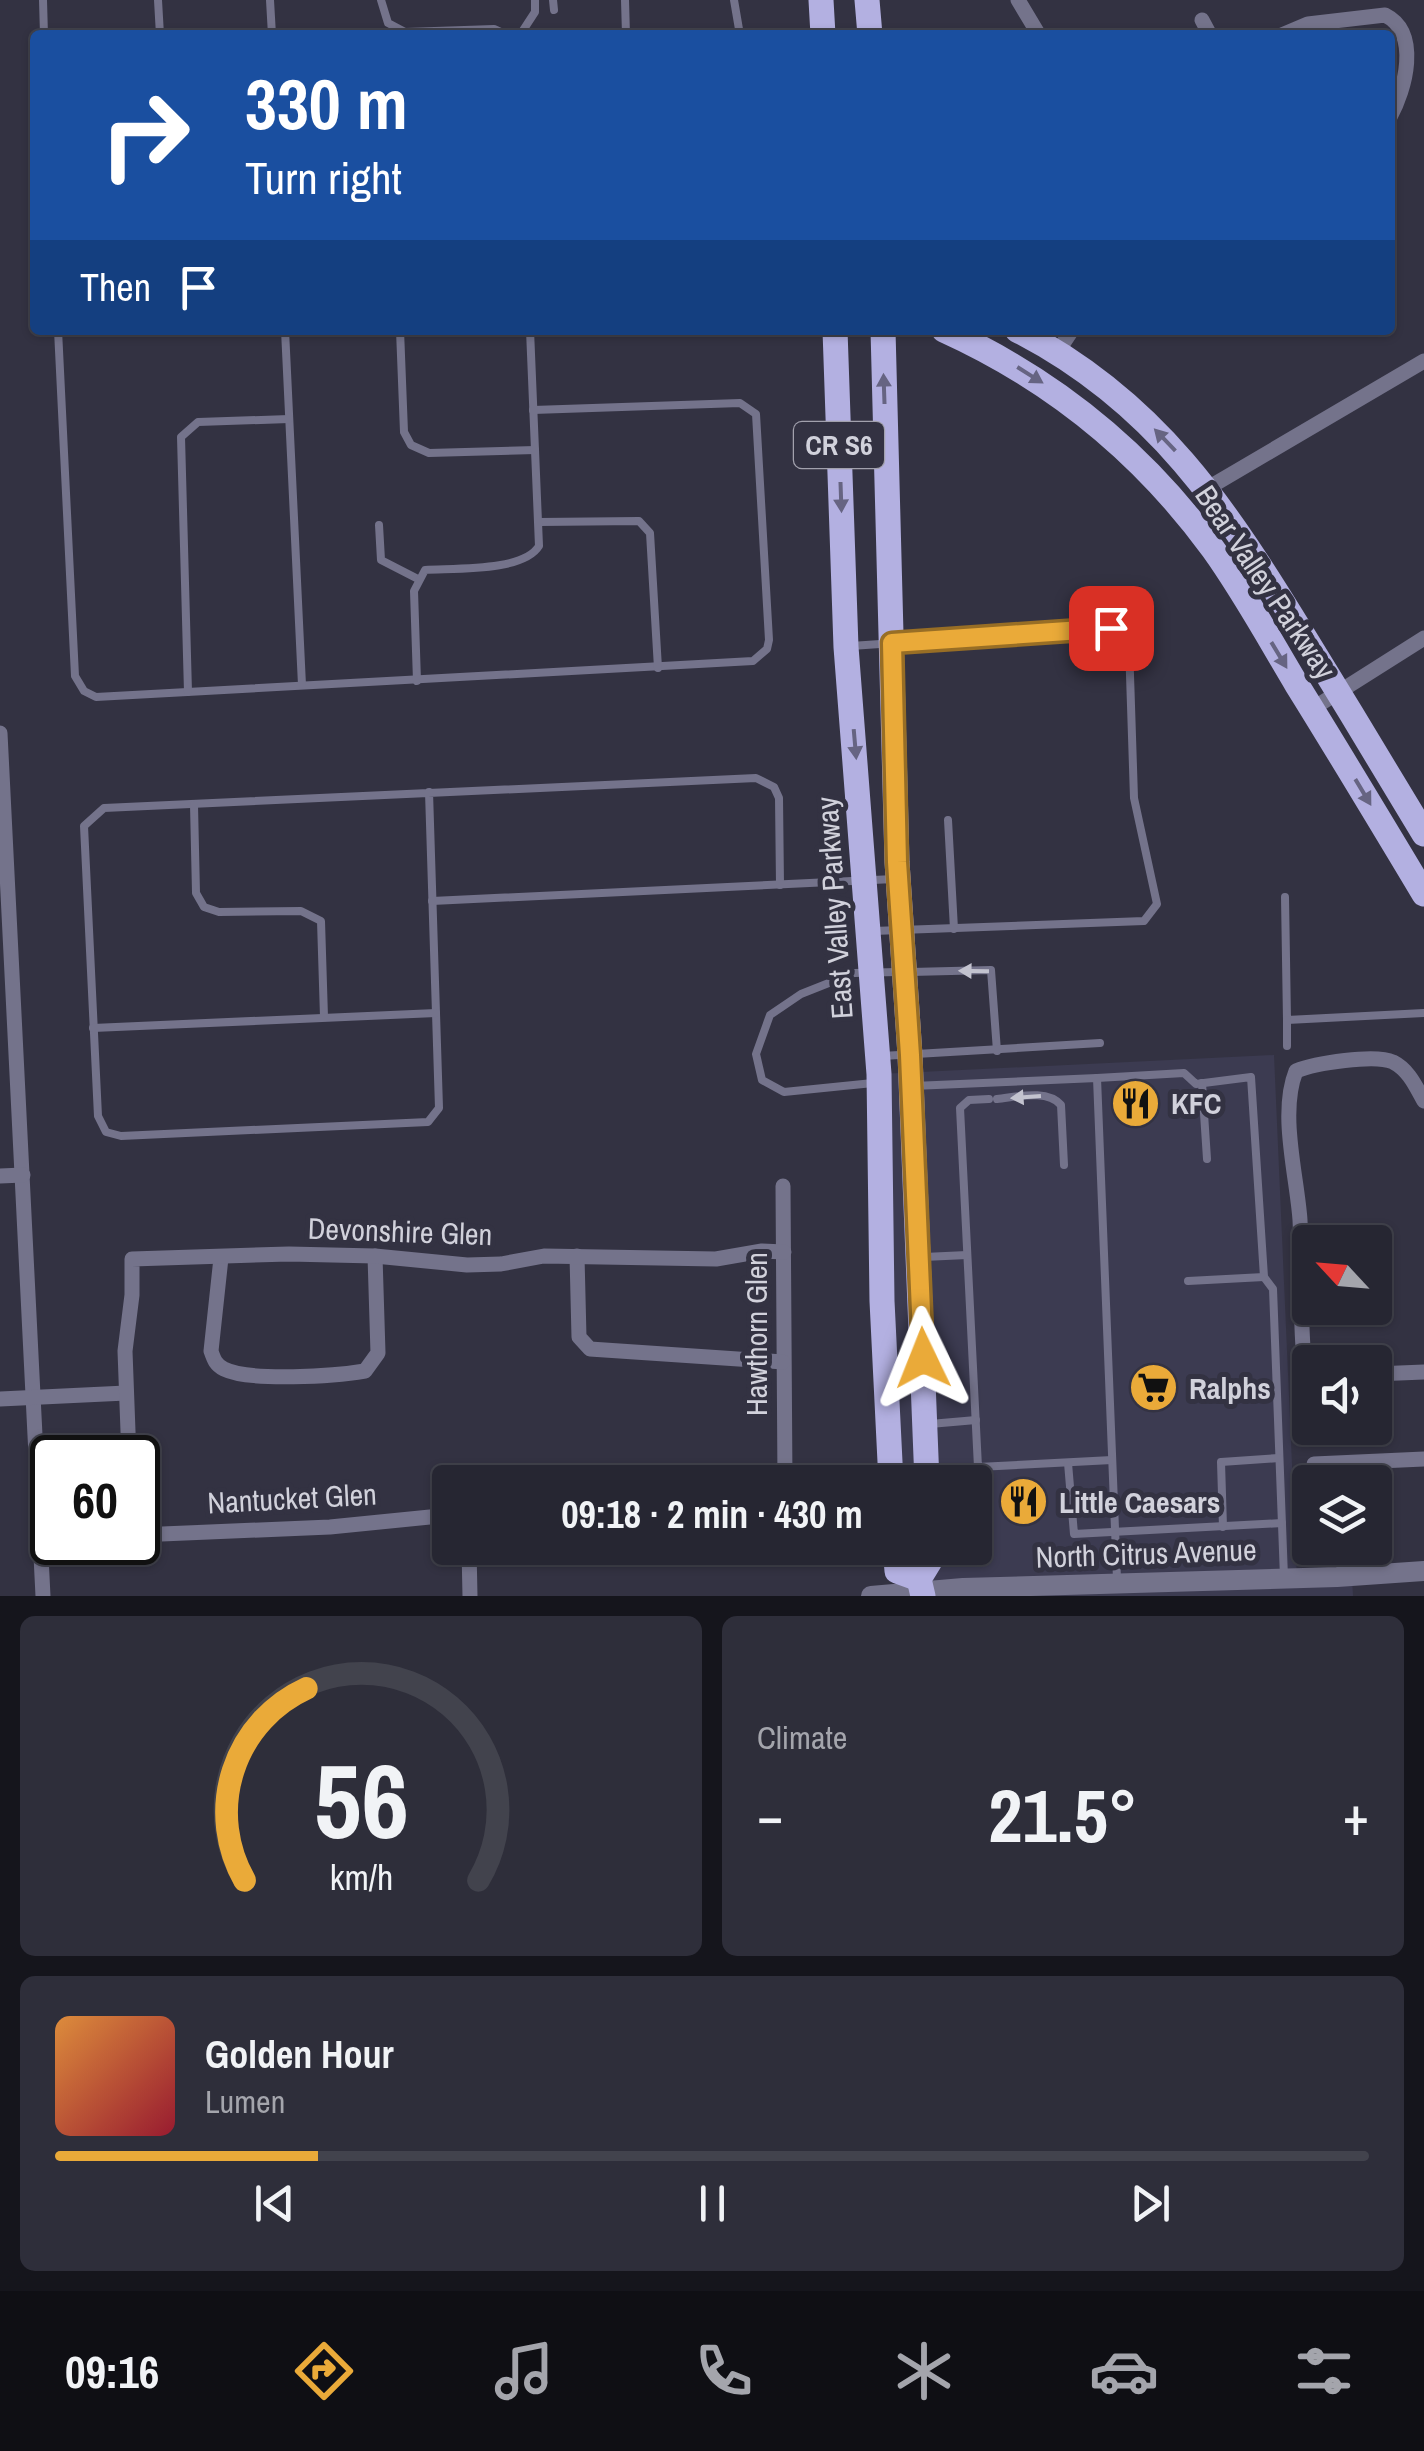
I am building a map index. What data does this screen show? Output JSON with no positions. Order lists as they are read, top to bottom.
{
  "streets": {
    "main road": ["CR S6", "Bear Valley Parkway", "East Valley Parkway"],
    "street": [
      "Devonshire Glen",
      "Hawthorn Glen",
      "Nantucket Glen",
      "North Citrus Avenue"
    ]
  },
  "crossings": [
    ["Devonshire Glen", "Hawthorn Glen"]
  ],
  "places": {
    "restaurant": ["KFC", "Little Caesars"],
    "supermarket": ["Ralphs"]
  },
  "north": "top left",
  "page": {
    "turn": ["330 m", "Turn right"],
    "then": "Then",
    "limit": "60",
    "trip": "09:18 · 2 min · 430 m",
    "tile": "Climate",
    "heat": ["−", "21.5°", "+"],
    "song": ["Golden Hour", "Lumen"],
    "tabs": "09:16",
    "gauge": ["56", "km/h"]
  }
}
